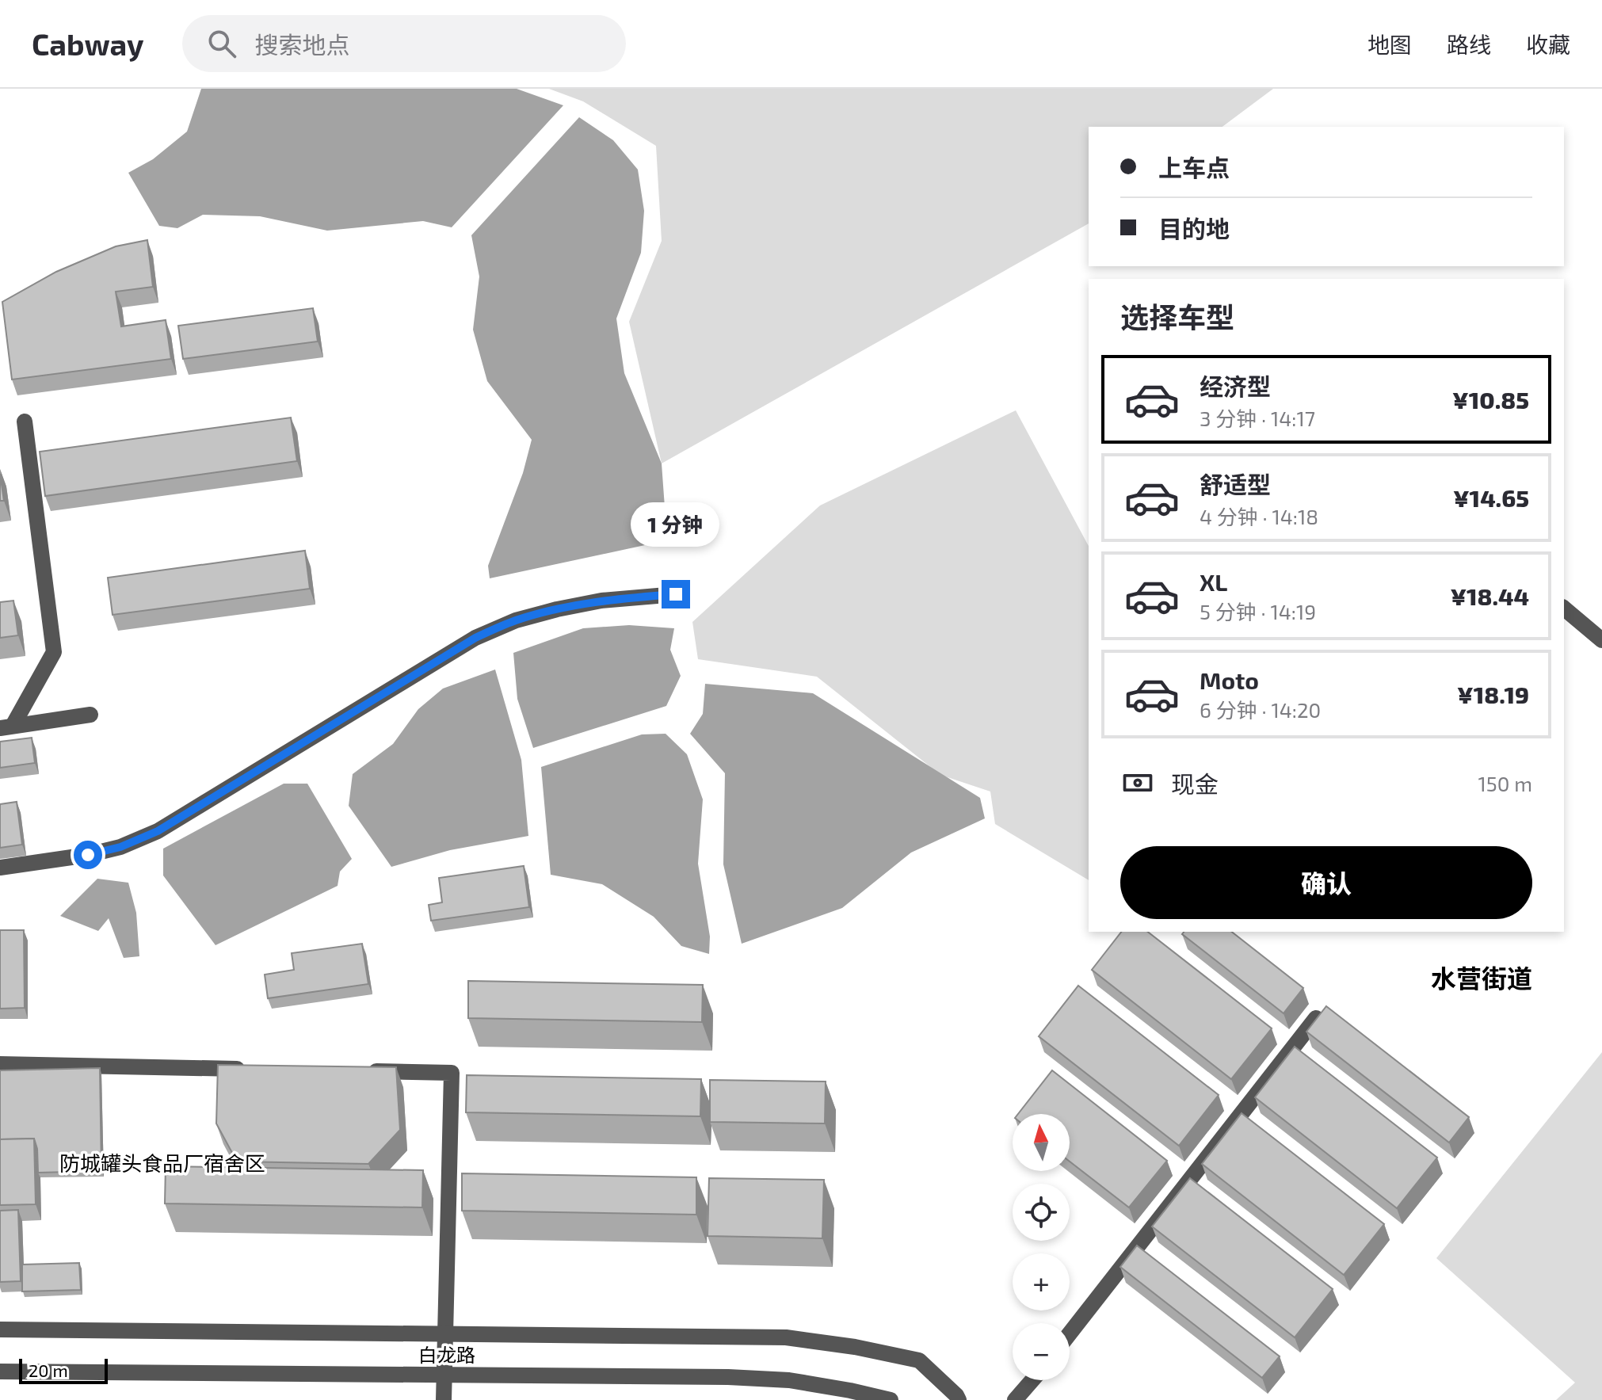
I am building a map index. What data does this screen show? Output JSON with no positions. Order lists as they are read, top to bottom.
{
  "streets": {
    "street": ["白龙路"]
  },
  "districts": ["水营街道", "防城罐头食品厂宿舍区"],
  "scale_bar": "20 m",
  "north": "top",
  "page": {
    "header": "Cabway",
    "search": "搜索地点",
    "nav": ["地图", "路线", "收藏"],
    "banner": ["上车点", "目的地"],
    "heading": "选择车型",
    "list": [
      {
        "name": "经济型",
        "note": "3 分钟 · 14:17",
        "value": "¥10.85"
      },
      {
        "name": "舒适型",
        "note": "4 分钟 · 14:18",
        "value": "¥14.65"
      },
      {
        "name": "XL",
        "note": "5 分钟 · 14:19",
        "value": "¥18.44"
      },
      {
        "name": "Moto",
        "note": "6 分钟 · 14:20",
        "value": "¥18.19"
      }
    ],
    "bubble": "1 分钟",
    "pay": ["现金", "150 m"],
    "buttons": "确认",
    "map_buttons": ["+", "−"],
    "scale": "20 m"
  }
}
